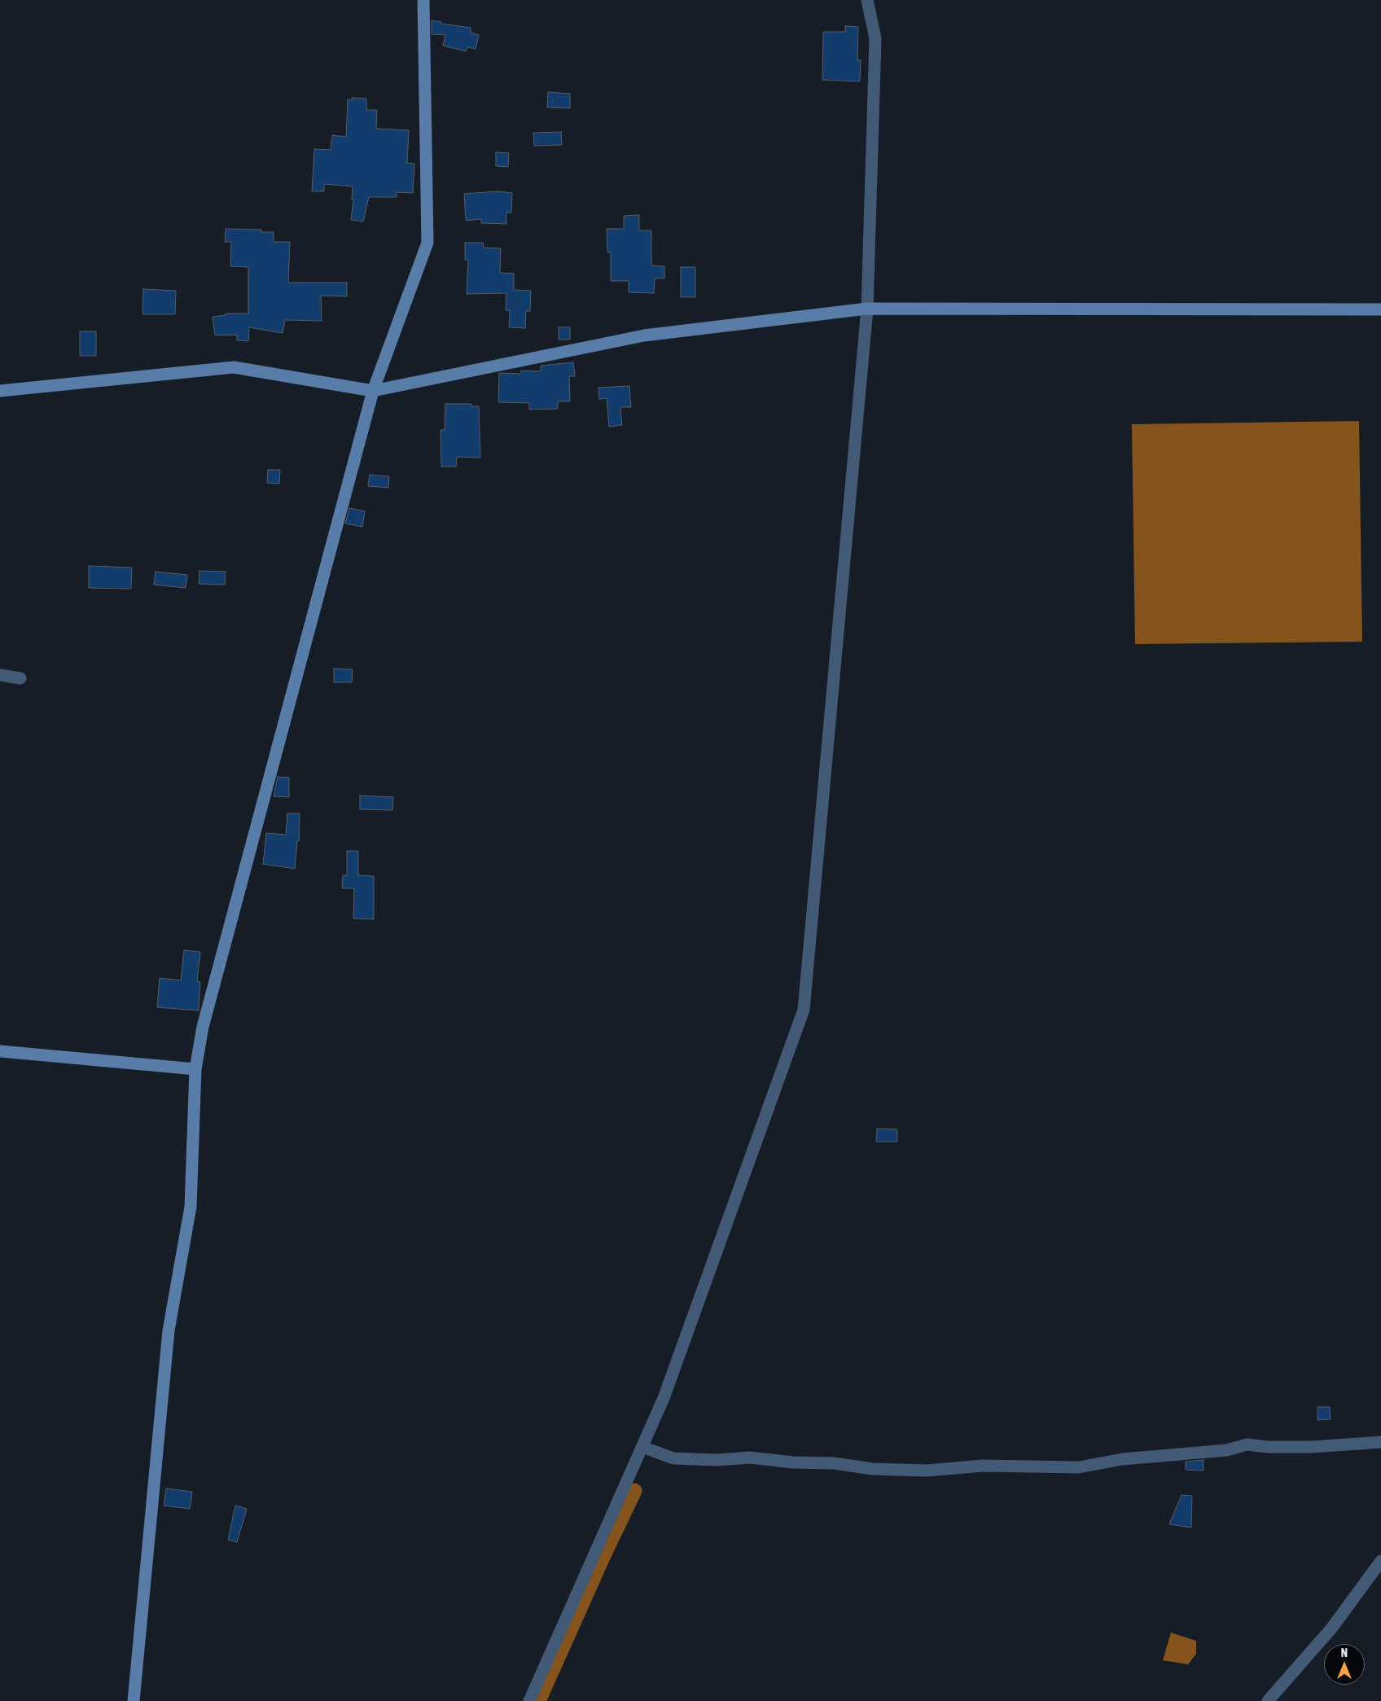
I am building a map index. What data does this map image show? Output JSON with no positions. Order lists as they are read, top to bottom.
{
  "north": "top"
}
